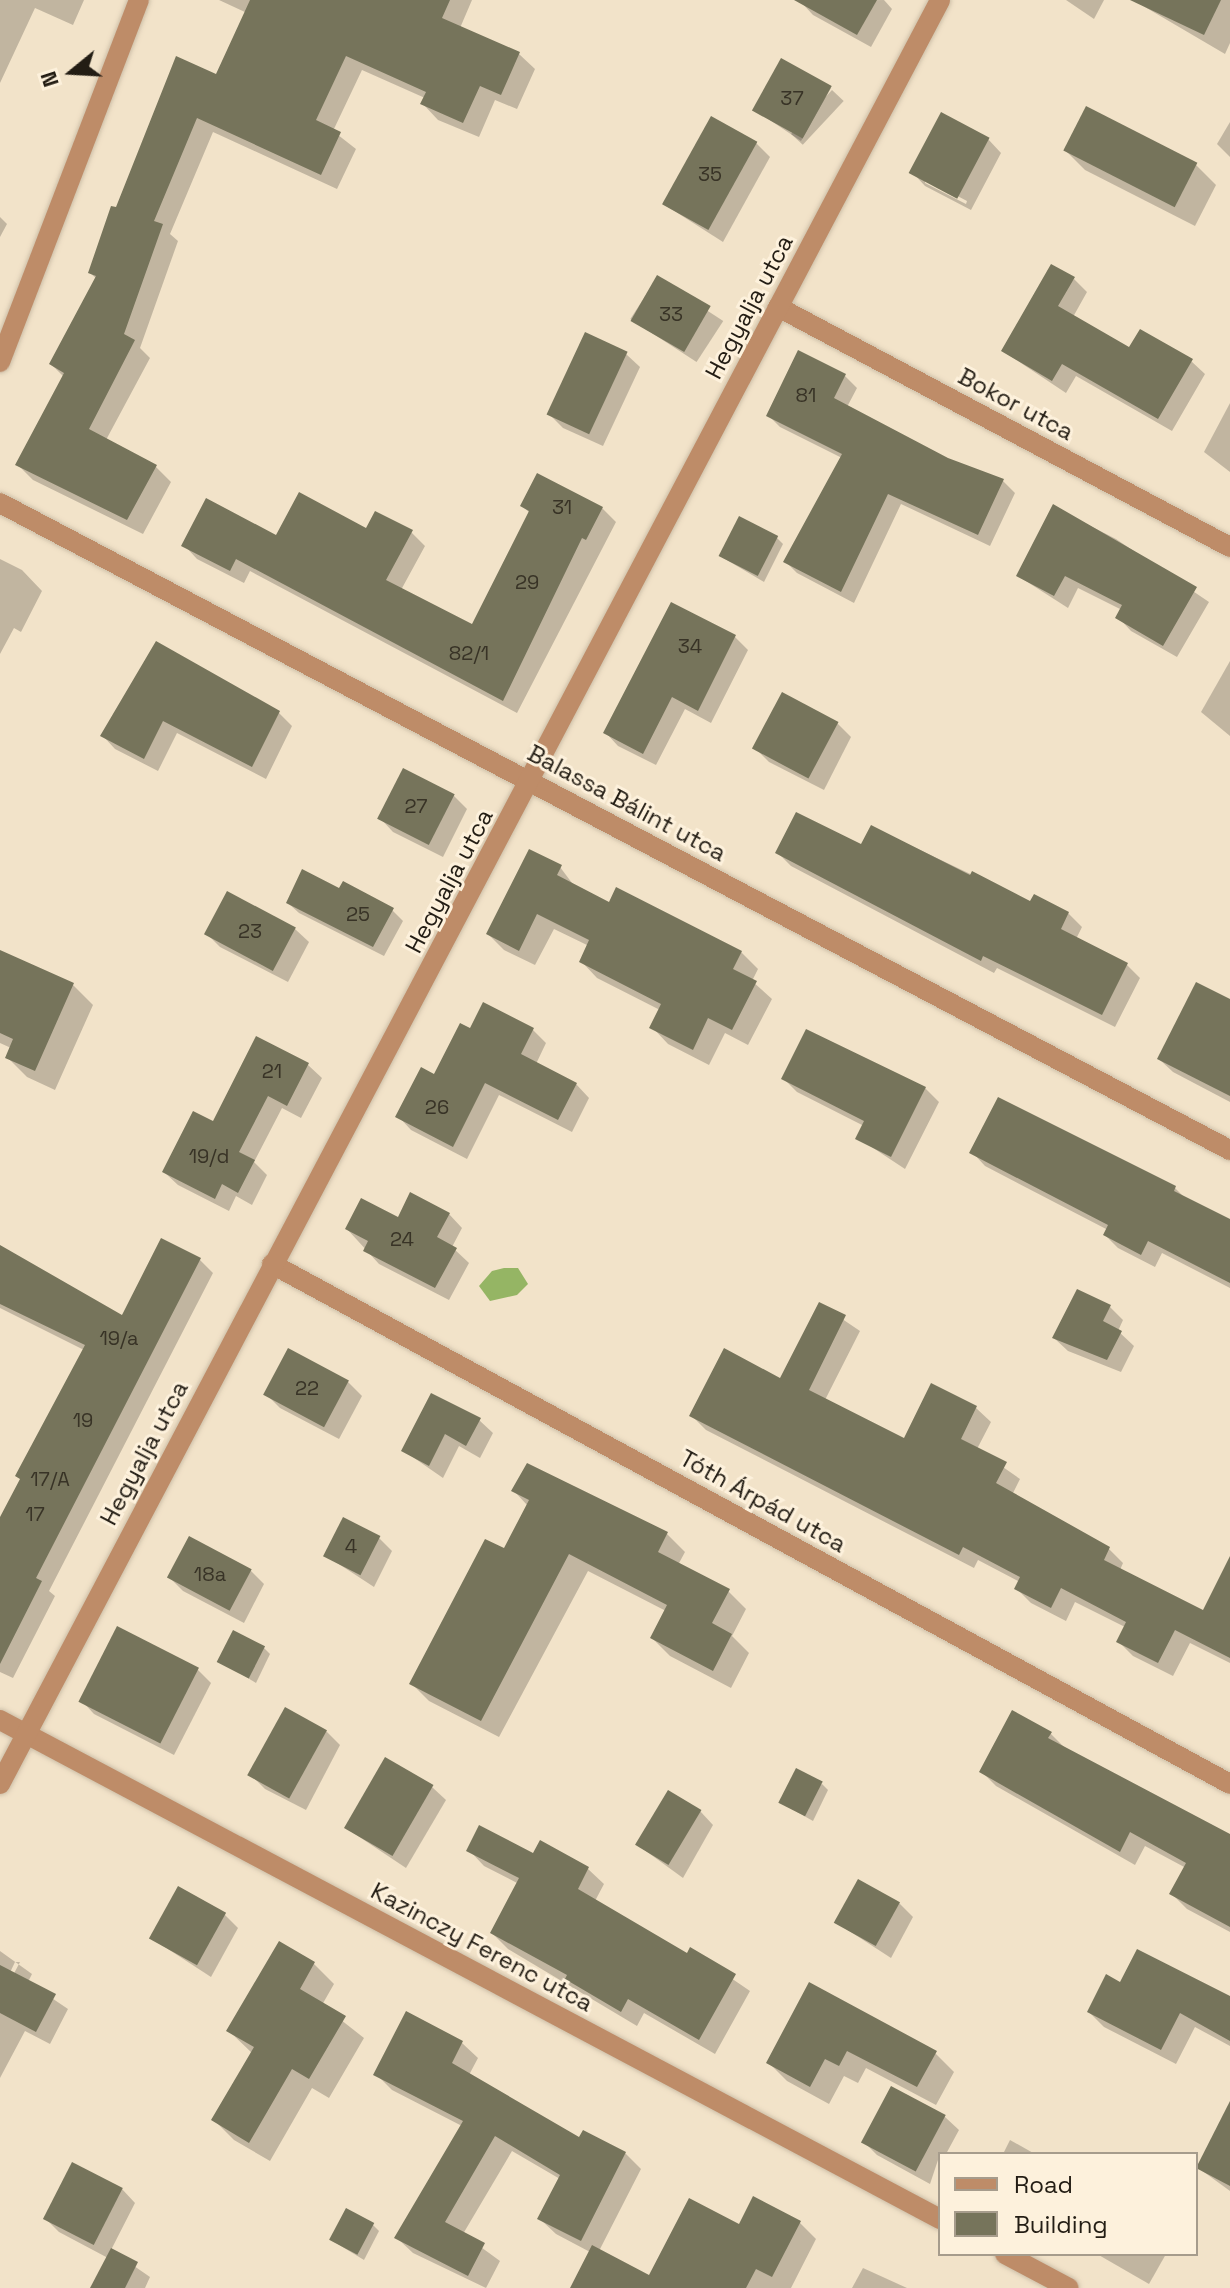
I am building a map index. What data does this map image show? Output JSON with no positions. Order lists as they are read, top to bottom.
{
  "streets": {
    "street": [
      "Hegyalja utca",
      "Bokor utca",
      "Balassa Bálint utca",
      "Tóth Árpád utca",
      "Kazinczy Ferenc utca"
    ]
  },
  "crossings": [
    ["Hegyalja utca", "Bokor utca"],
    ["Hegyalja utca", "Balassa Bálint utca"],
    ["Hegyalja utca", "Tóth Árpád utca"],
    ["Hegyalja utca", "Kazinczy Ferenc utca"]
  ],
  "house_numbers": [
    "37",
    "35",
    "33",
    "81",
    "31",
    "29",
    "34",
    "82/1",
    "27",
    "25",
    "23",
    "21",
    "26",
    "19/d",
    "24",
    "19/a",
    "22",
    "19",
    "17/A",
    "17",
    "4",
    "18a"
  ],
  "legend": ["Road", "Building"],
  "north": "left"
}
